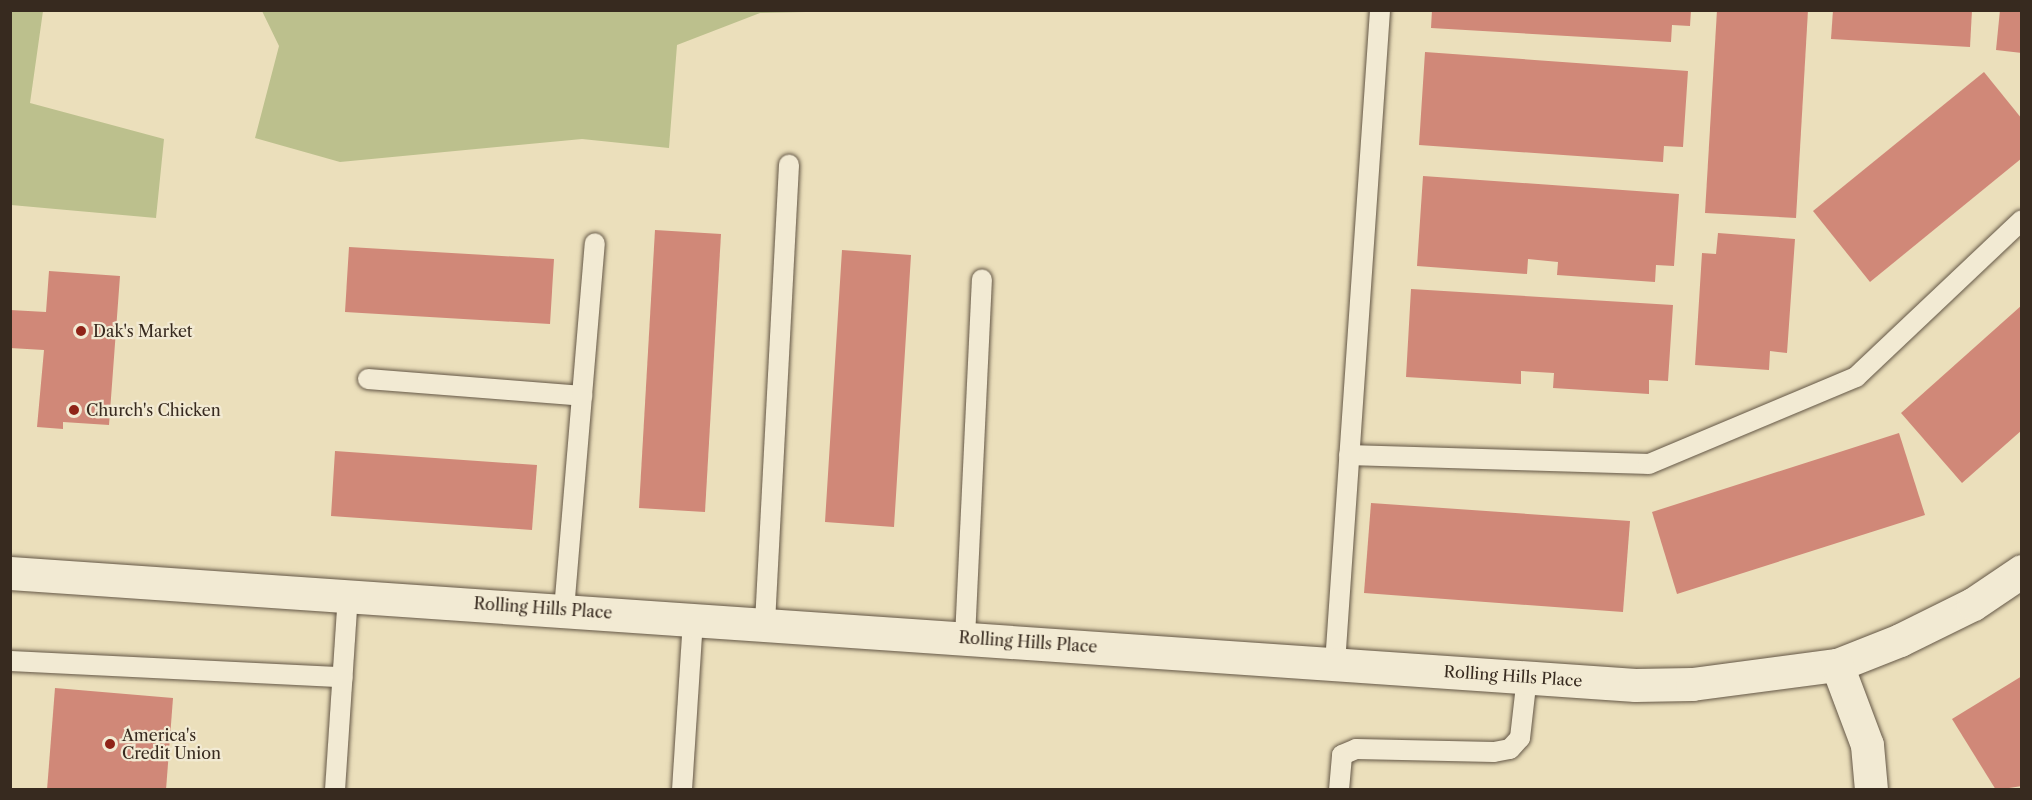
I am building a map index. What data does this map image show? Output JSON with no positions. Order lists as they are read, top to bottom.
{
  "streets": {
    "street": ["Rolling Hills Place"]
  },
  "places": ["Dak's Market", "Church's Chicken", "America's Credit Union"]
}
